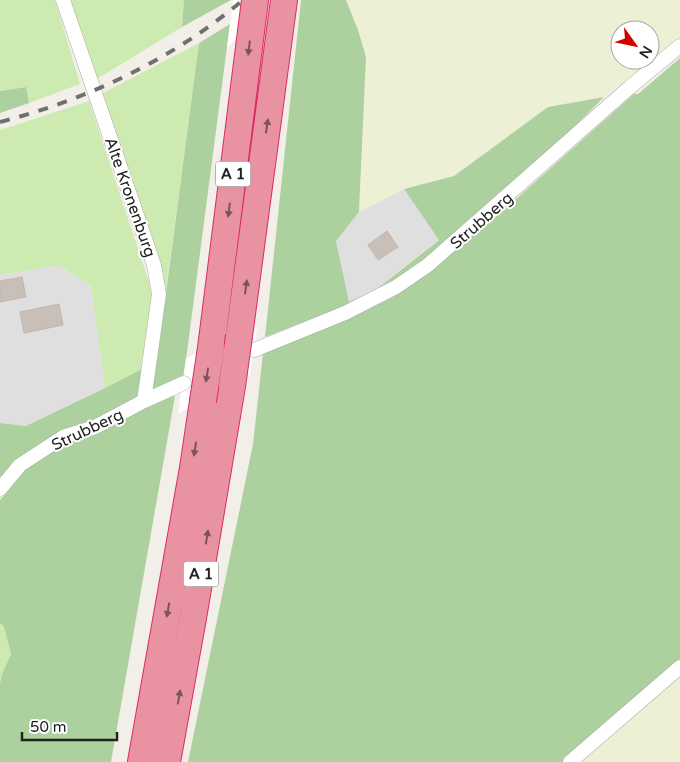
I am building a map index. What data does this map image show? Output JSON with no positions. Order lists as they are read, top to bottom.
{
  "streets": {
    "highway": ["A 1"],
    "street": ["Alte Kronenburg", "Strubberg"]
  },
  "crossings": [
    ["A 1", "Strubberg"],
    ["Alte Kronenburg", "Strubberg"]
  ],
  "scale_bar": "50 m",
  "north": "bottom right"
}
